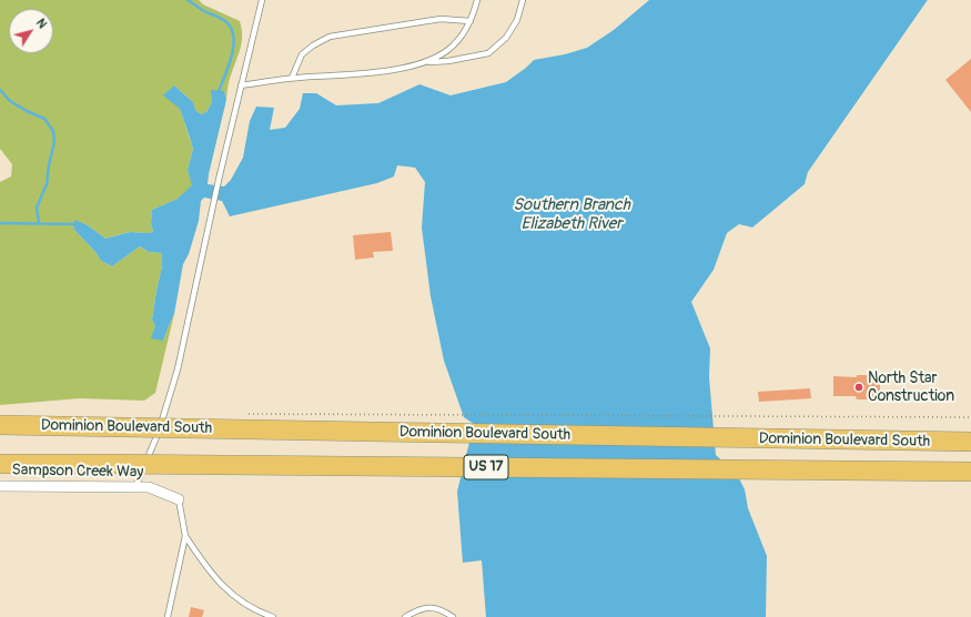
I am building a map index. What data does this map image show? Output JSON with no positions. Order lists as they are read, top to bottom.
{
  "streets": {
    "highway": ["Dominion Boulevard South", "US 17"],
    "street": ["Sampson Creek Way"]
  },
  "water": ["Southern Branch Elizabeth River"],
  "places": ["North Star Construction"],
  "north": "top right"
}
